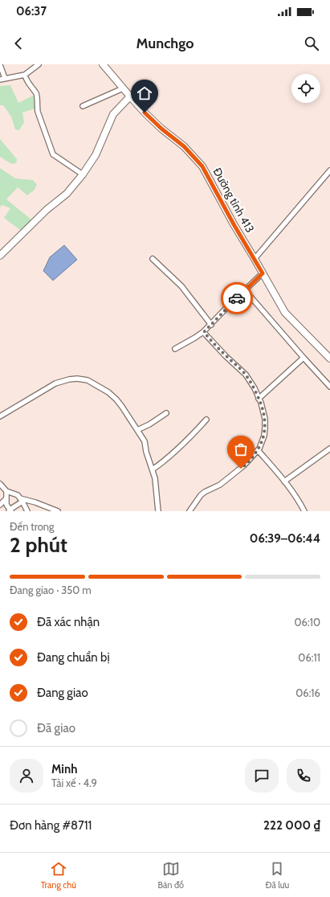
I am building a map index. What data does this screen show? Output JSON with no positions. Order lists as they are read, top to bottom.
{
  "streets": {
    "main road": ["Đường tỉnh 413"]
  },
  "page": {
    "status": "06:37",
    "header": "Munchgo",
    "heading": ["2 phút", "Đến trong", "06:39–06:44"],
    "panel": [
      "Minh",
      "Tài xế · 4.9",
      "Đơn hàng #8711",
      "222 000 ₫"
    ],
    "bar": "Đang giao · 350 m",
    "list": [
      ["Đã xác nhận", "06:10"],
      ["Đang chuẩn bị", "06:11"],
      ["Đang giao", "06:16"],
      "Đã giao"
    ],
    "tabs": ["Trang chủ", "Bản đồ", "Đã lưu"]
  }
}
